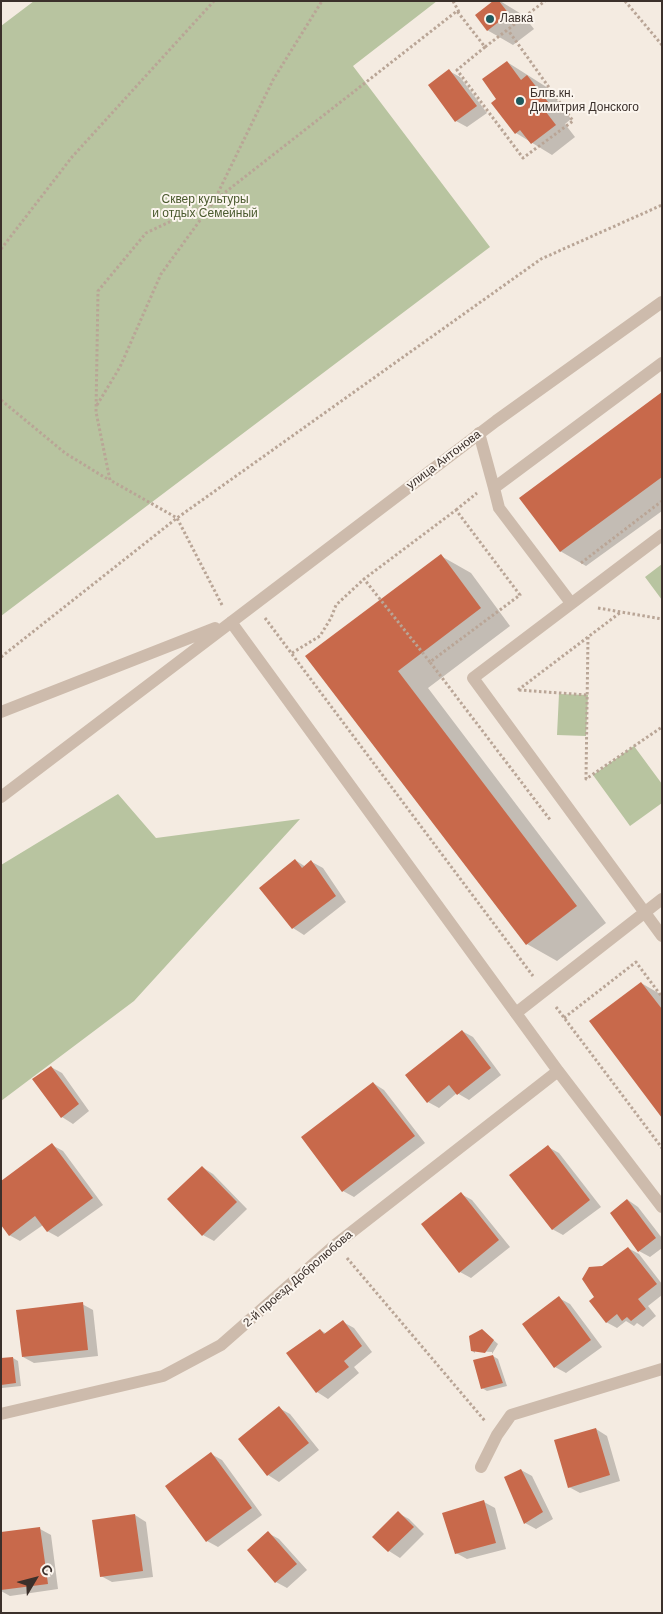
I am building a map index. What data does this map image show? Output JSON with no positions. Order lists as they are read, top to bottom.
{
  "streets": {
    "street": ["улица Антонова", "2-й проезд Добролюбова"]
  },
  "parks": ["Сквер культуры и отдых Семейный"],
  "places": ["Лавка", "Блгв.кн. Димитрия Донского"],
  "north": "top right"
}
